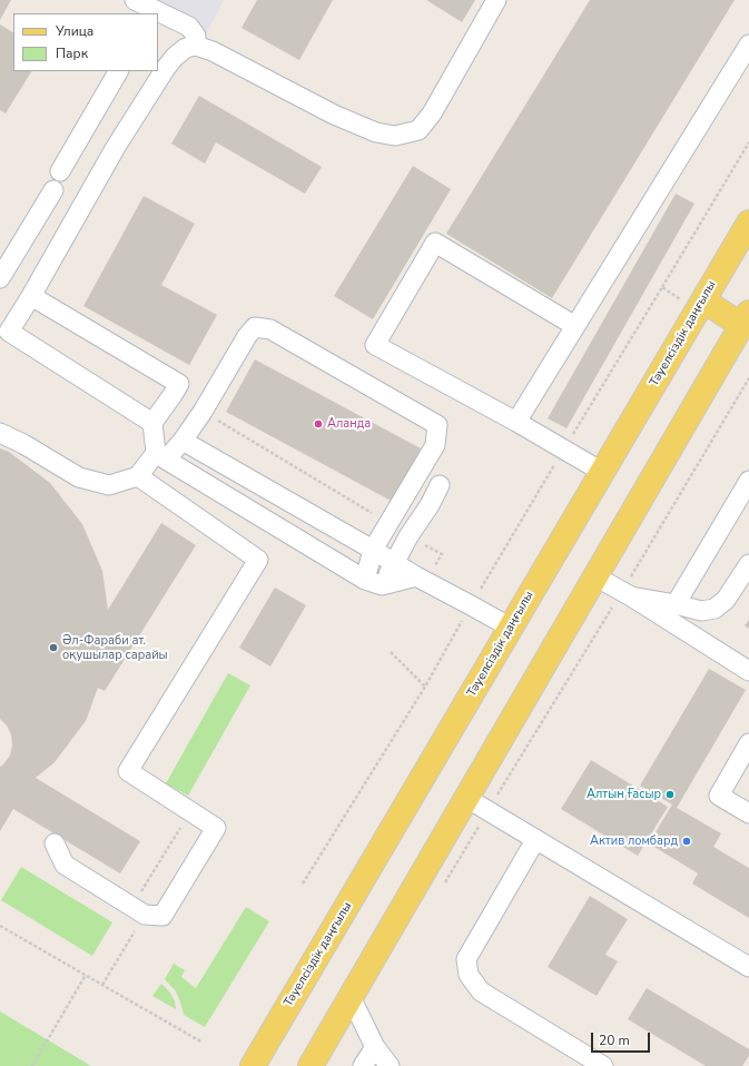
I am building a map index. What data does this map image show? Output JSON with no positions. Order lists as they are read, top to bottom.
{
  "streets": {
    "main road": ["Тәуелсіздік даңғылы"]
  },
  "places": [
    "Аланда",
    "Әл-Фараби ат. оқушылар сарайы",
    "Алтын Ғасыр",
    "Актив ломбард"
  ],
  "legend": ["Улица", "Парк"],
  "scale_bar": "20 m"
}
